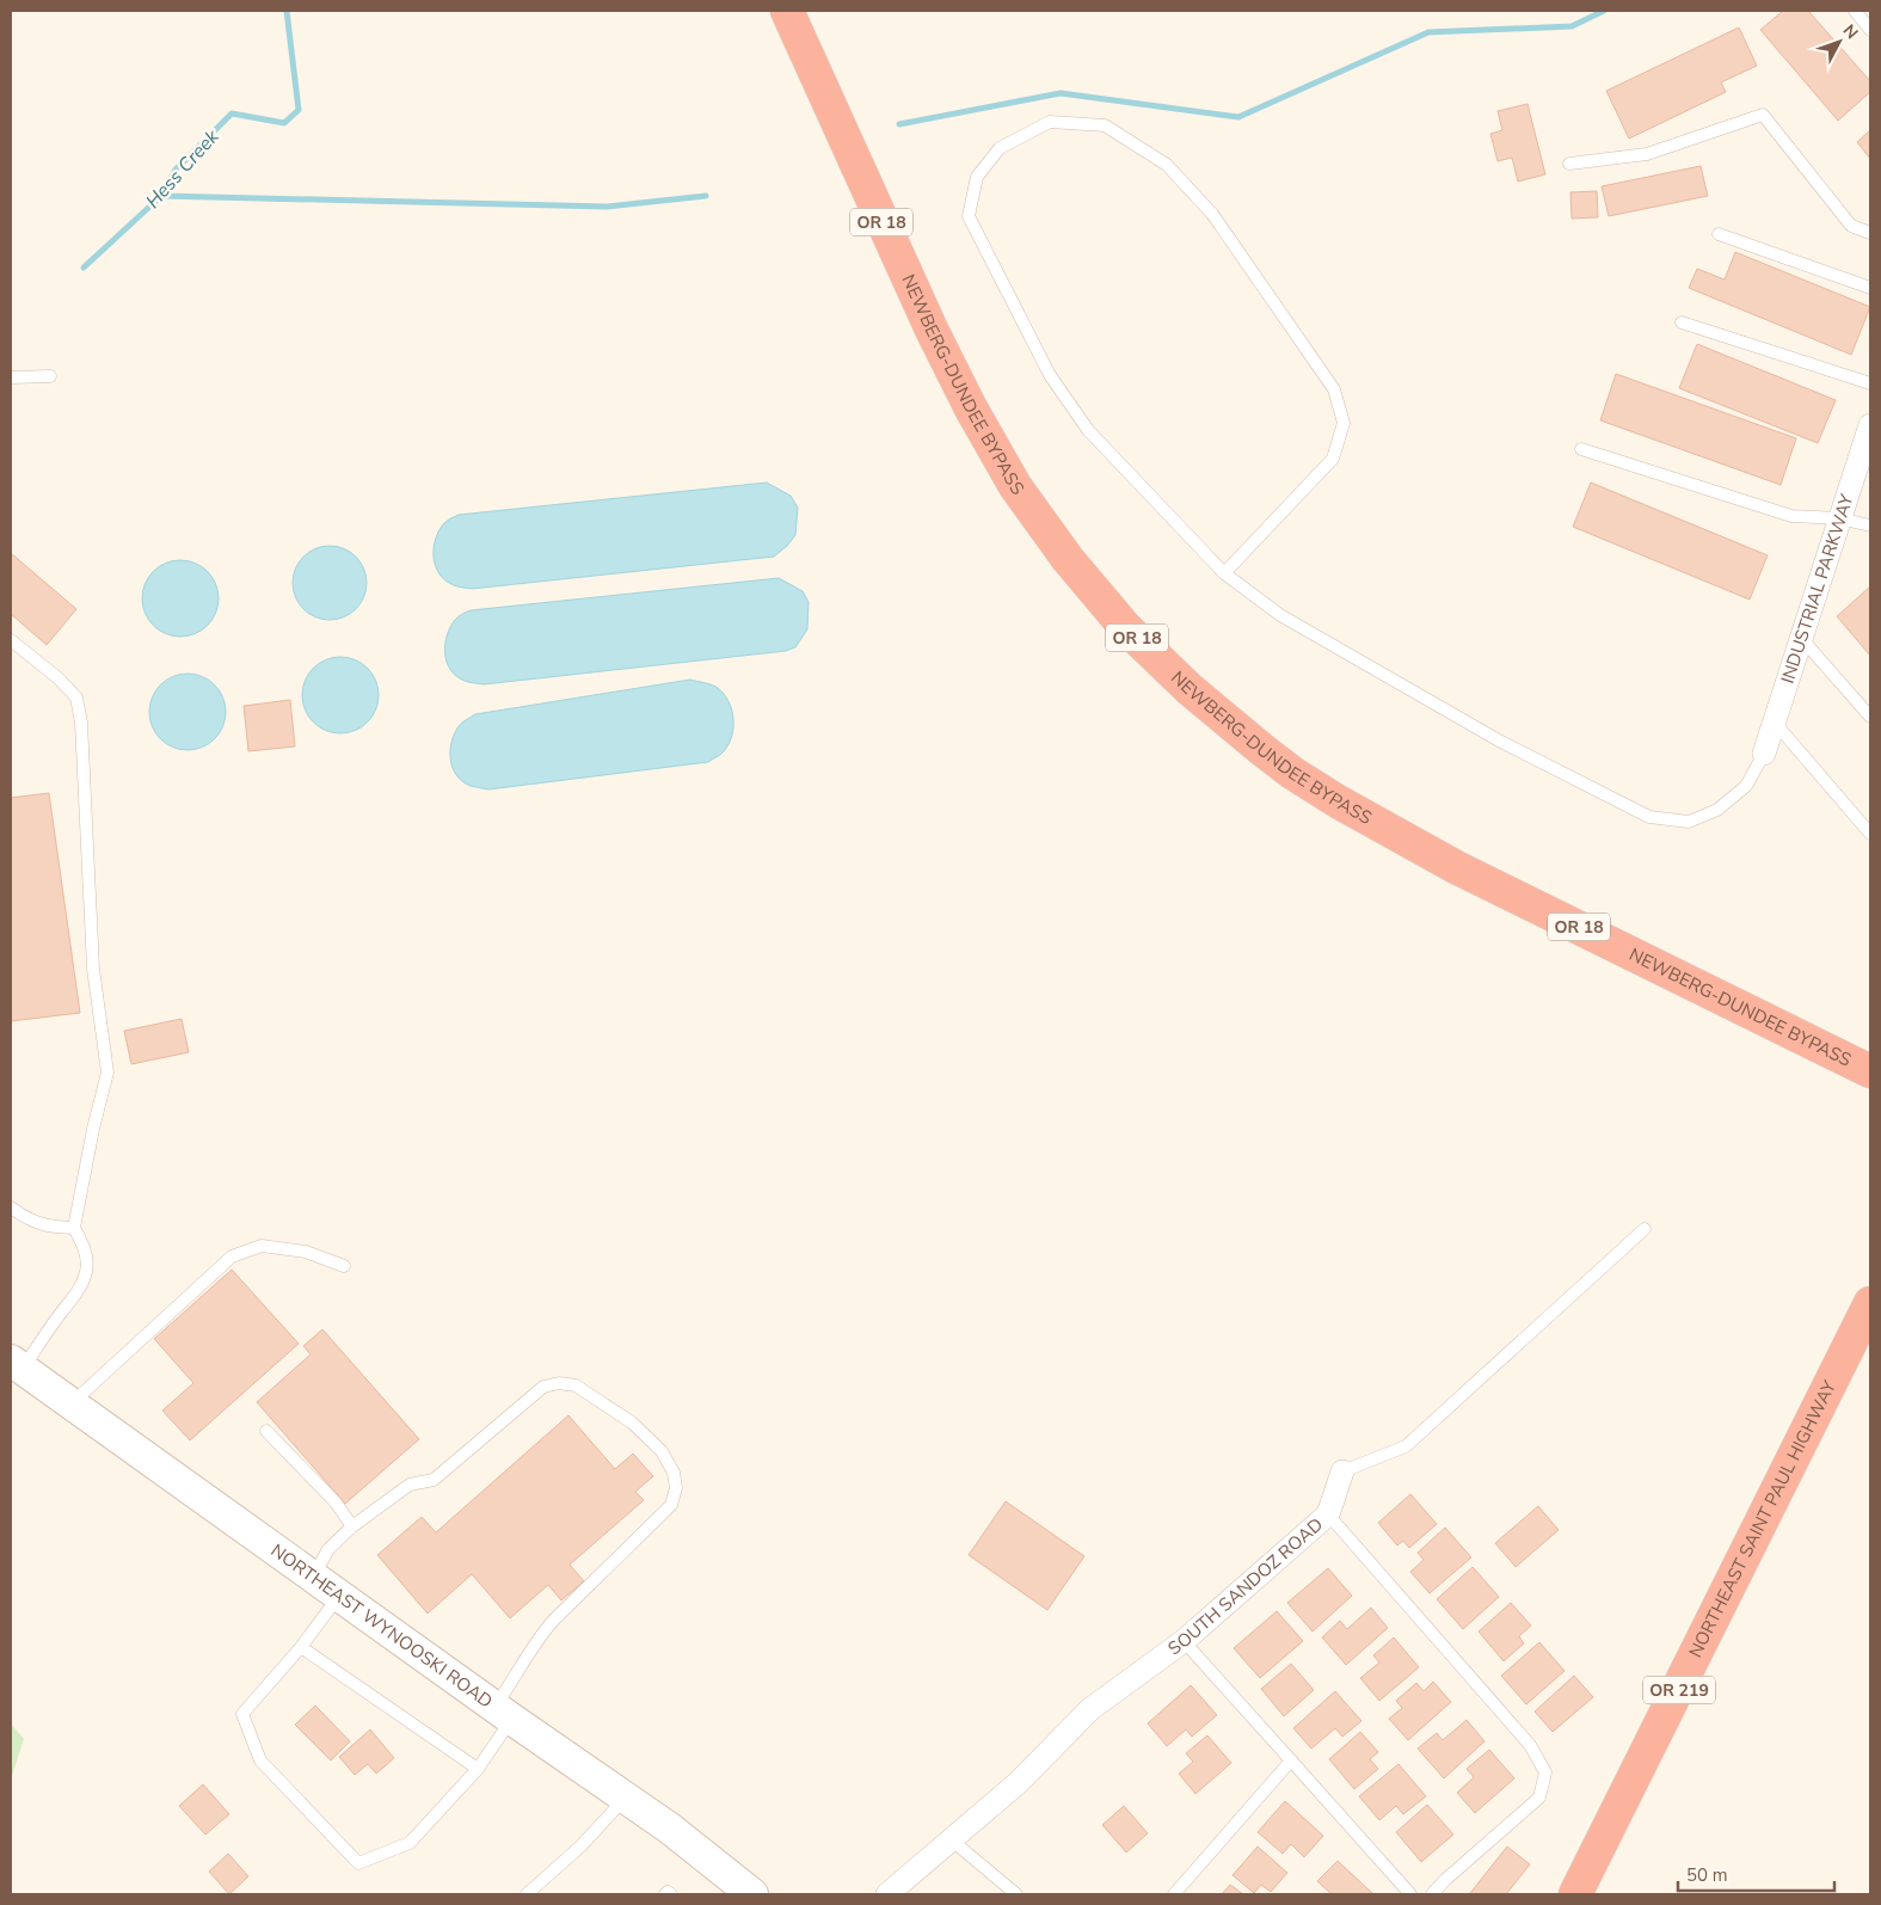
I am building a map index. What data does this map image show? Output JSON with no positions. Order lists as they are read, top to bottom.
{
  "streets": {
    "highway": [
      "OR 18",
      "NEWBERG-DUNDEE BYPASS",
      "NORTHEAST SAINT PAUL HIGHWAY",
      "OR 219"
    ],
    "main road": ["NORTHEAST WYNOOSKI ROAD"],
    "street": ["INDUSTRIAL PARKWAY", "SOUTH SANDOZ ROAD"]
  },
  "water": ["Hess Creek"],
  "scale_bar": "50 m",
  "north": "top right"
}
